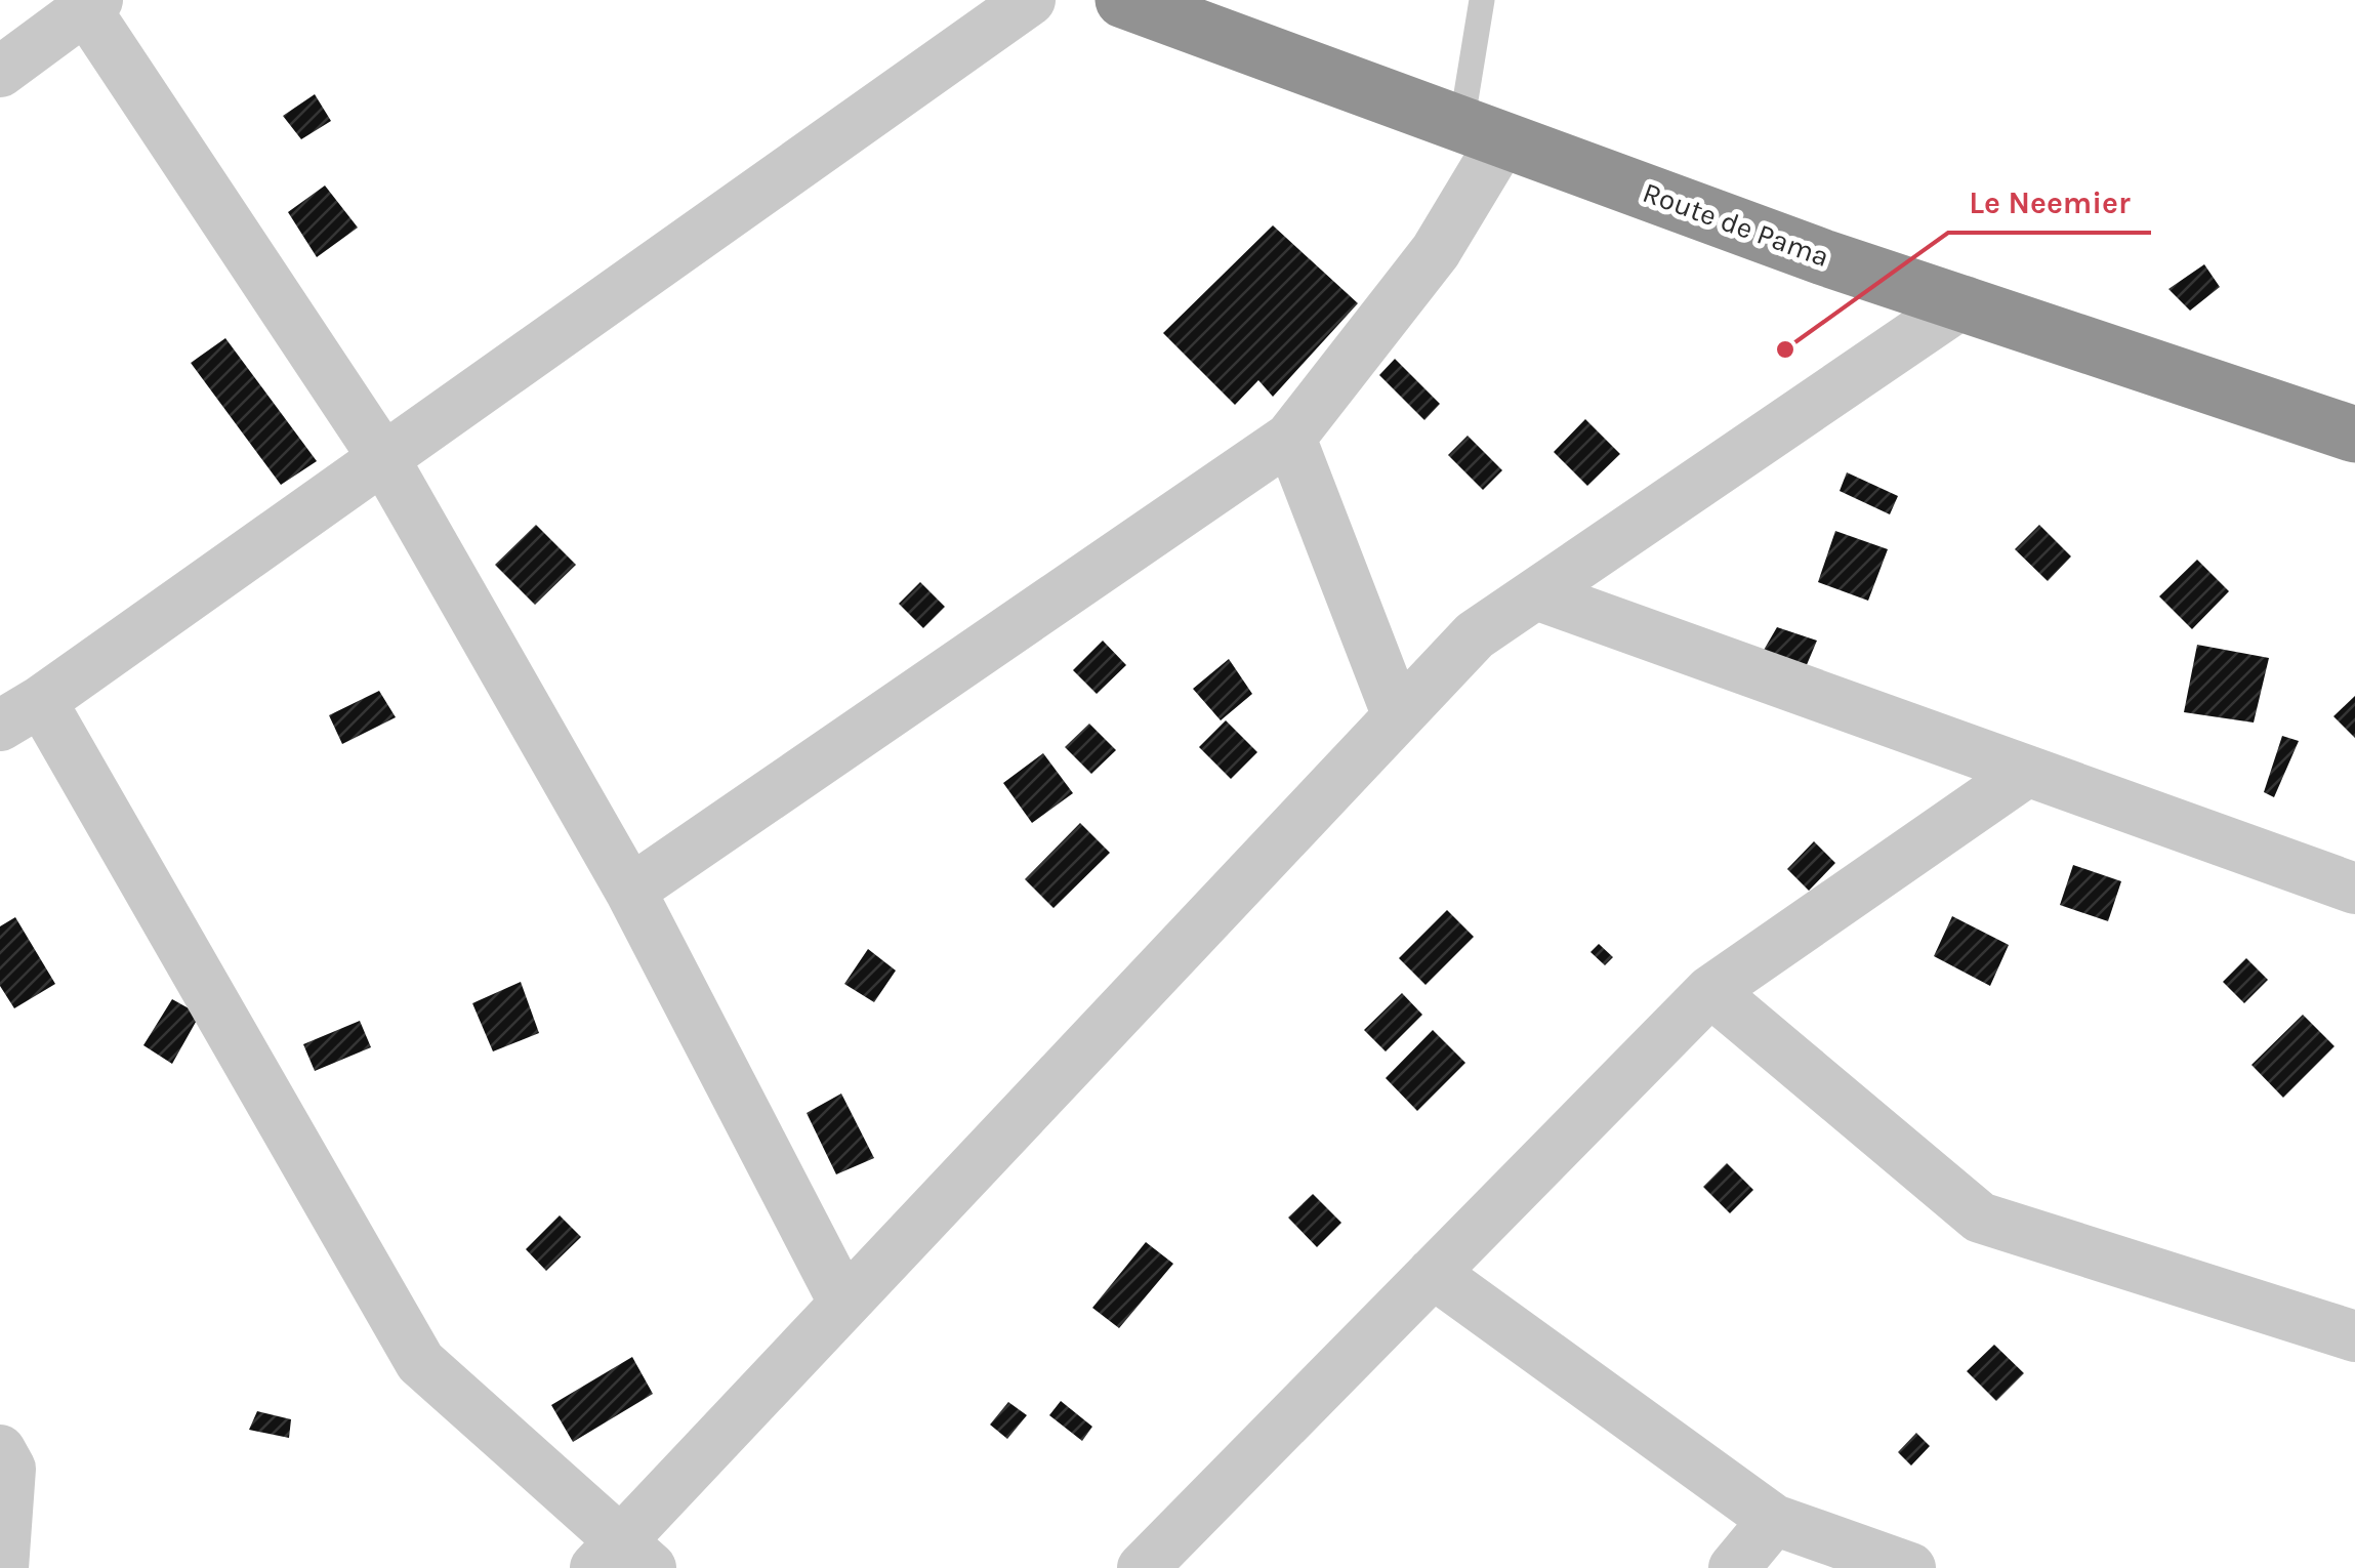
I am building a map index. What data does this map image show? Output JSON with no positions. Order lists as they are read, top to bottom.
{
  "streets": {
    "highway": ["Route de Pama"]
  },
  "places": ["Le Neemier"]
}
